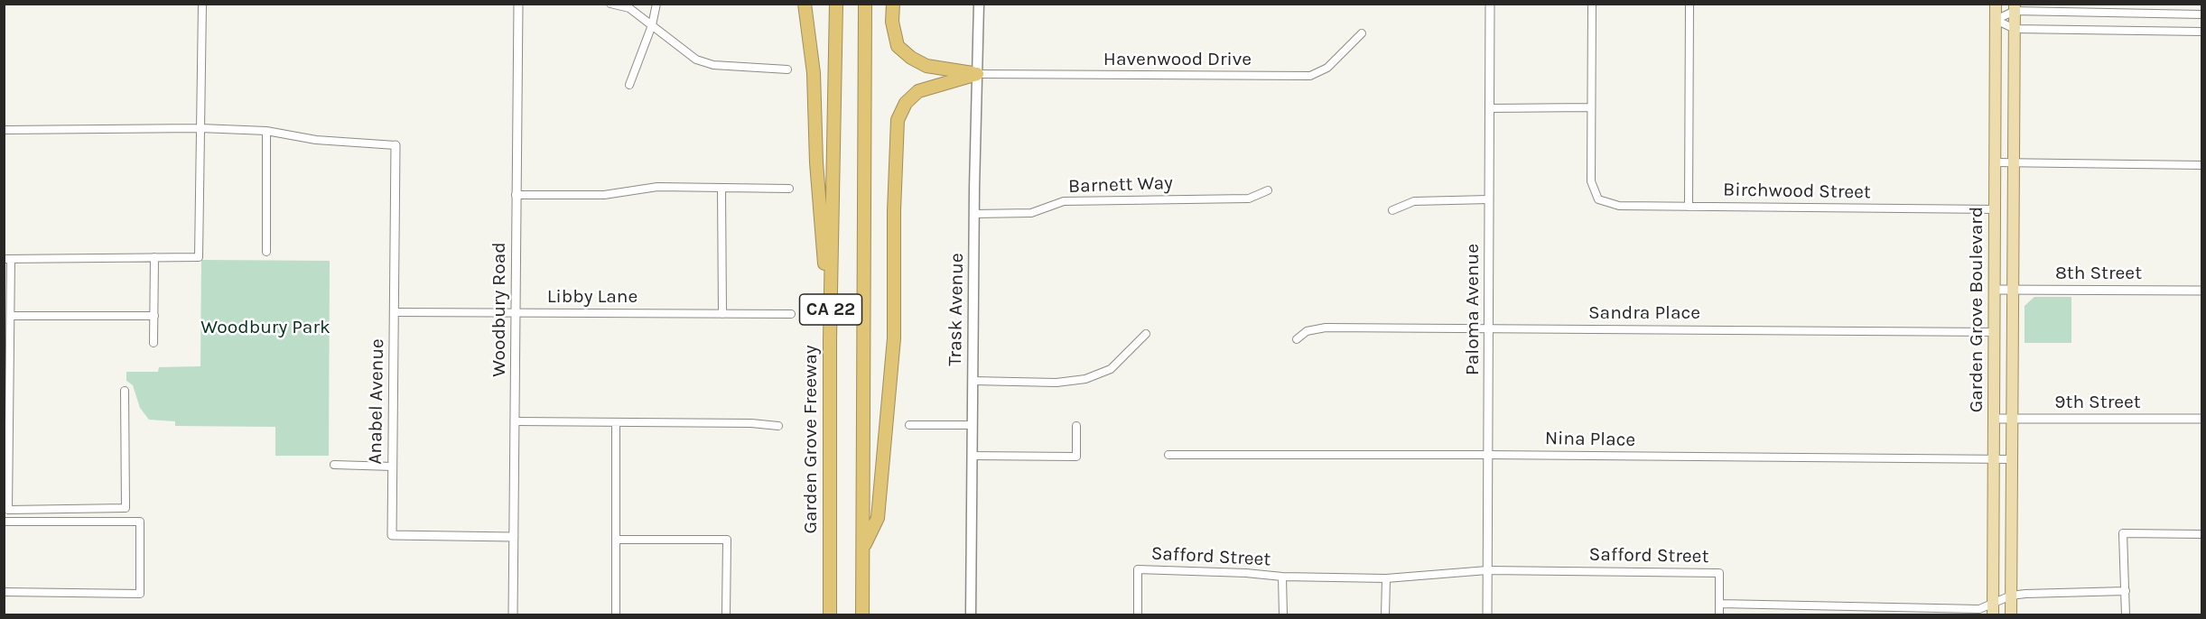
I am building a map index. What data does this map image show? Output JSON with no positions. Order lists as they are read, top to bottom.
{
  "streets": {
    "highway": ["CA 22", "Garden Grove Freeway"],
    "main road": ["Trask Avenue", "Garden Grove Boulevard"],
    "street": [
      "Havenwood Drive",
      "Barnett Way",
      "Birchwood Street",
      "8th Street",
      "Libby Lane",
      "Woodbury Road",
      "Paloma Avenue",
      "Sandra Place",
      "Anabel Avenue",
      "9th Street",
      "Nina Place",
      "Safford Street"
    ]
  },
  "crossings": [
    ["Havenwood Drive", "Trask Avenue"],
    ["Barnett Way", "Trask Avenue"],
    ["Birchwood Street", "Garden Grove Boulevard"],
    ["8th Street", "Garden Grove Boulevard"],
    ["Libby Lane", "Woodbury Road"],
    ["Libby Lane", "Anabel Avenue"],
    ["Woodbury Road", "Anabel Avenue"],
    ["Paloma Avenue", "Sandra Place"],
    ["Paloma Avenue", "Nina Place"],
    ["Paloma Avenue", "Safford Street"],
    ["Garden Grove Boulevard", "Sandra Place"],
    ["Garden Grove Boulevard", "9th Street"],
    ["Garden Grove Boulevard", "Nina Place"]
  ],
  "parks": ["Woodbury Park"]
}
